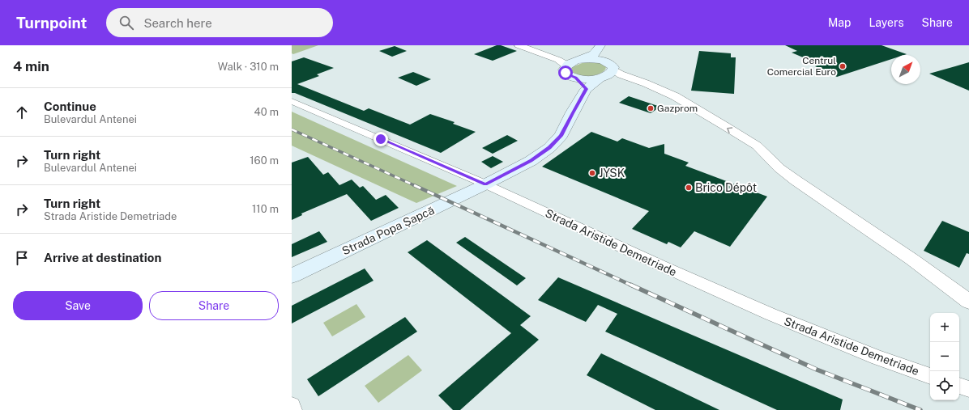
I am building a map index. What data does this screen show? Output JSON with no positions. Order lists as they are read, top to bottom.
{
  "streets": {
    "main road": ["Strada Popa Șapcă"],
    "street": ["Strada Aristide Demetriade"]
  },
  "crossings": [
    ["Strada Popa Șapcă", "Strada Aristide Demetriade"]
  ],
  "places": [
    "Centrul Comercial Euro",
    "Gazprom",
    "JYSK",
    "Brico Dépôt"
  ],
  "north": "top right",
  "page": {
    "header": "Turnpoint",
    "search": "Search here",
    "nav": ["Map", "Layers", "Share"],
    "heading": ["4 min", "Walk · 310 m"],
    "list": [
      ["Continue", "Bulevardul Antenei", "40 m"],
      ["Turn right", "Bulevardul Antenei", "160 m"],
      ["Turn right", "Strada Aristide Demetriade", "110 m"],
      "Arrive at destination"
    ],
    "buttons": ["Save", "Share"],
    "map_buttons": ["+", "−"]
  }
}
